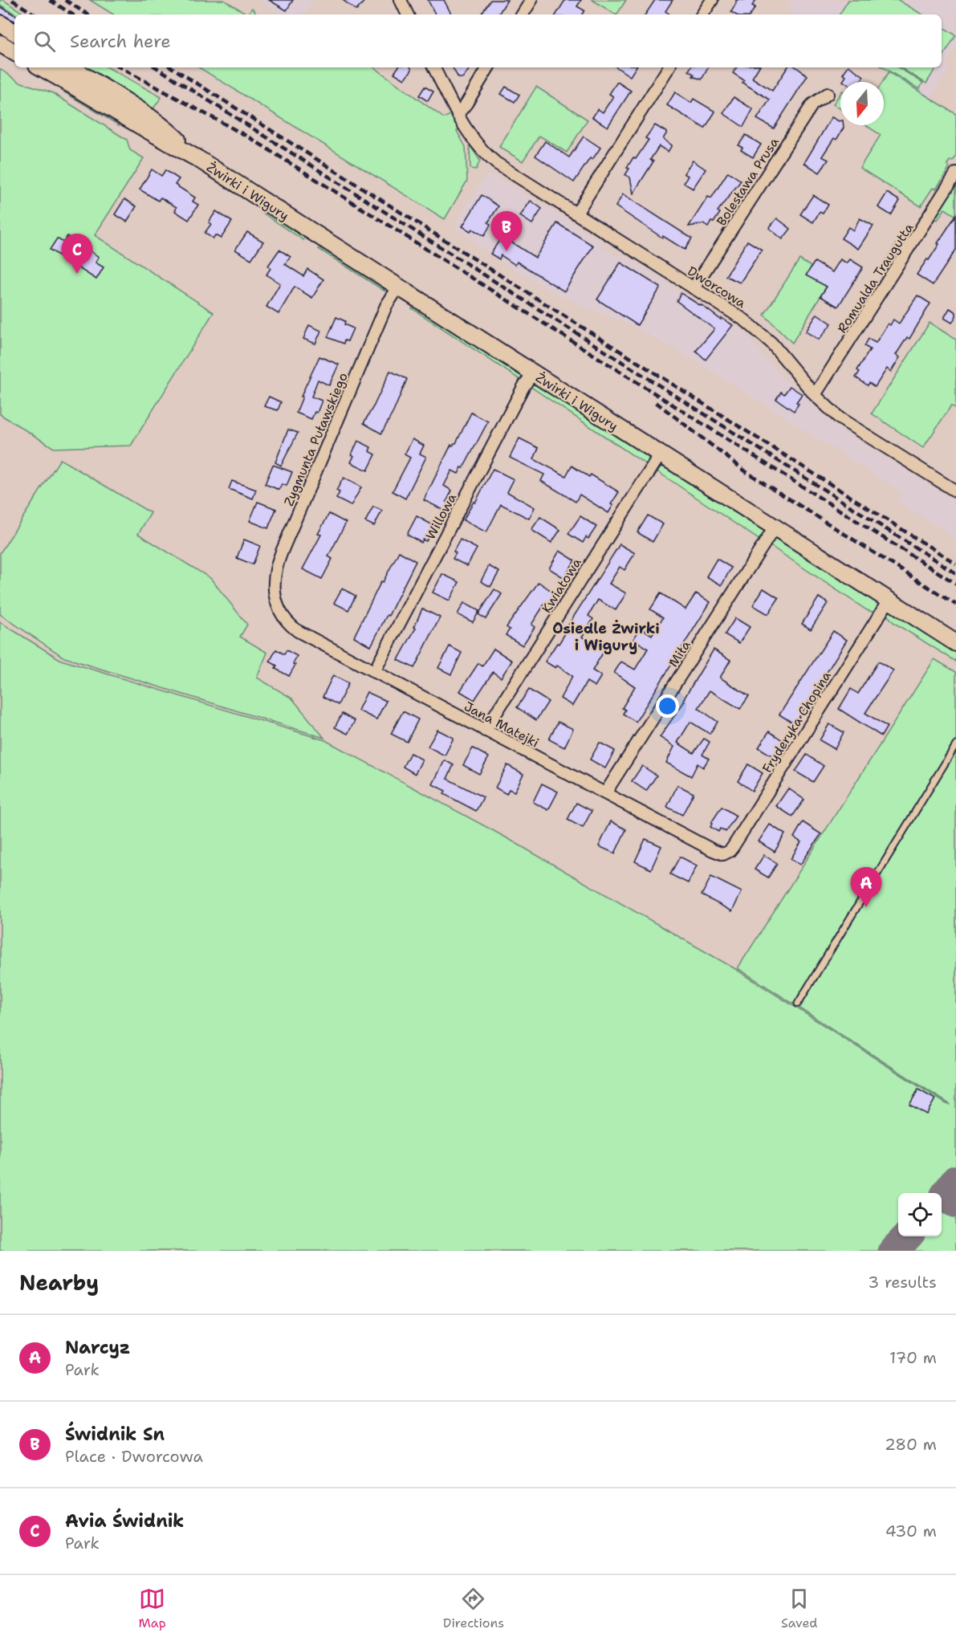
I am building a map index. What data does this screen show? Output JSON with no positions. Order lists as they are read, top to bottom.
{
  "streets": {
    "main road": ["Żwirki i Wigury"],
    "street": [
      "Bolesława Prusa",
      "Romualda Traugutta",
      "Dworcowa",
      "Zygmunta Puławskiego",
      "Willowa",
      "Kwiatowa",
      "Miła",
      "Fryderyka Chopina",
      "Jana Matejki"
    ]
  },
  "crossings": [
    ["Bolesława Prusa", "Dworcowa"],
    ["Żwirki i Wigury", "Zygmunta Puławskiego"],
    ["Żwirki i Wigury", "Willowa"],
    ["Żwirki i Wigury", "Kwiatowa"],
    ["Żwirki i Wigury", "Miła"],
    ["Żwirki i Wigury", "Fryderyka Chopina"],
    ["Romualda Traugutta", "Dworcowa"],
    ["Zygmunta Puławskiego", "Jana Matejki"],
    ["Willowa", "Jana Matejki"],
    ["Kwiatowa", "Jana Matejki"],
    ["Miła", "Jana Matejki"],
    ["Fryderyka Chopina", "Jana Matejki"]
  ],
  "districts": ["Osiedle Żwirki i Wigury"],
  "north": "bottom",
  "page": {
    "search": "Search here",
    "pins": ["B", "C", "A"],
    "heading": ["Nearby", "3 results"],
    "list": [
      {
        "mark": "A",
        "name": "Narcyz",
        "note": "Park",
        "value": "170 m"
      },
      {
        "mark": "B",
        "name": "Świdnik Sn",
        "note": "Place · Dworcowa",
        "value": "280 m"
      },
      {
        "mark": "C",
        "name": "Avia Świdnik",
        "note": "Park",
        "value": "430 m"
      }
    ],
    "nav": ["Map", "Directions", "Saved"]
  }
}
